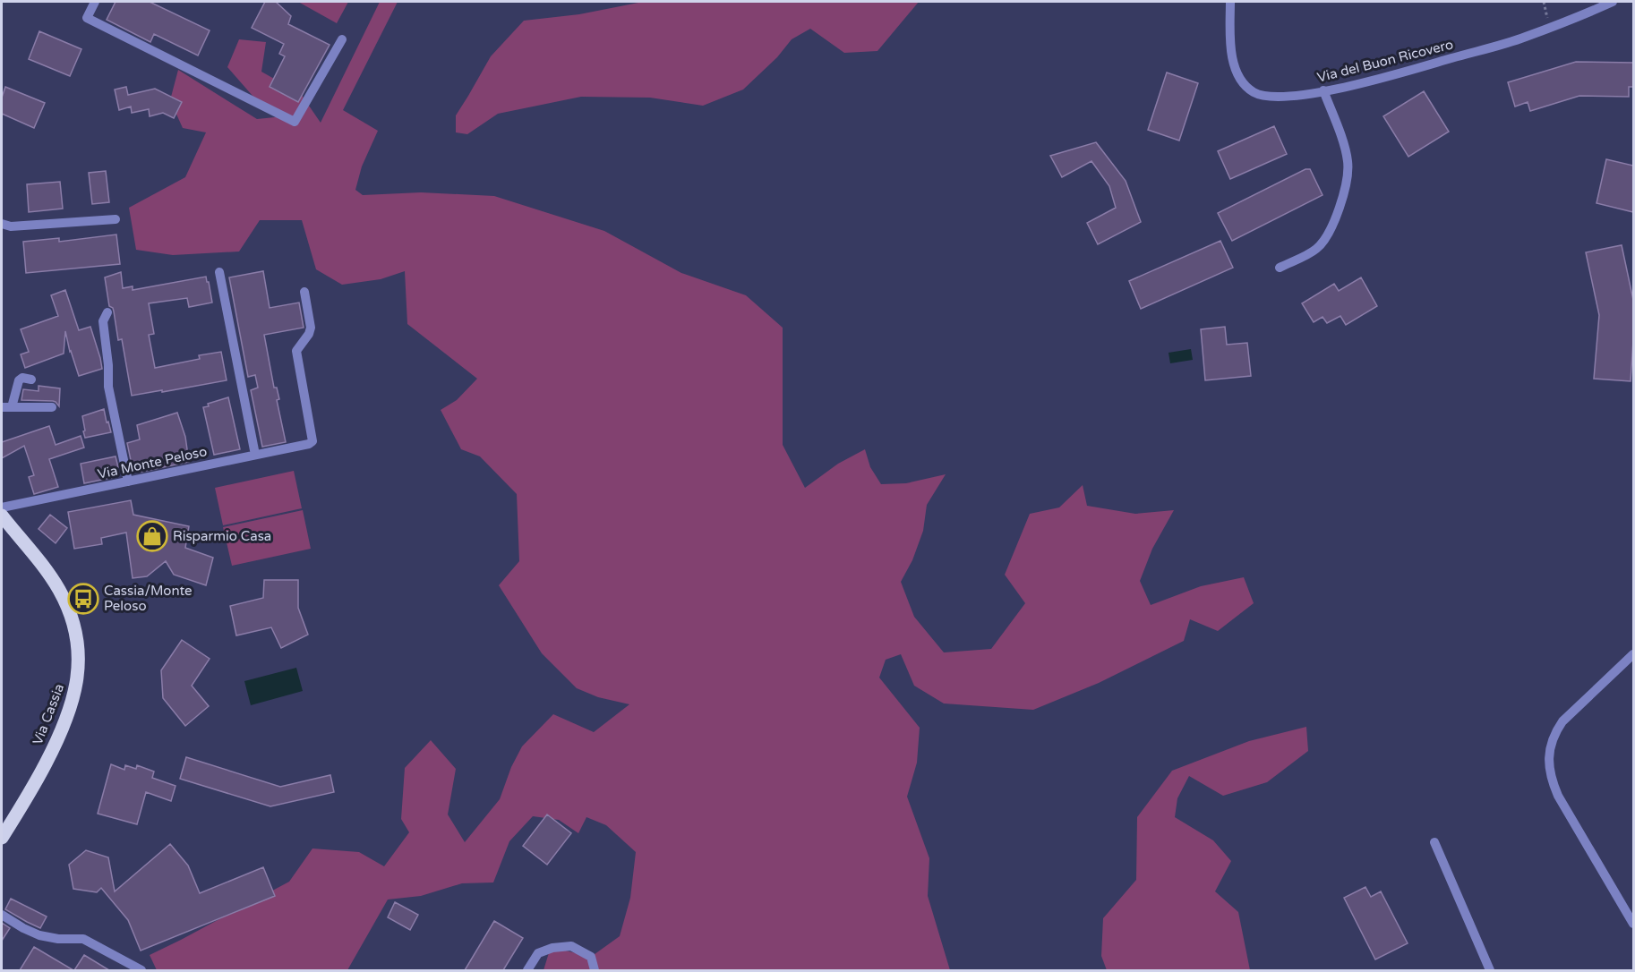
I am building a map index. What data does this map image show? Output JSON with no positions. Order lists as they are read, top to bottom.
{
  "streets": {
    "main road": ["Via Cassia"],
    "street": ["Via del Buon Ricovero", "Via Monte Peloso"]
  },
  "places": {
    "shop": ["Risparmio Casa"],
    "bus stop": ["Cassia/Monte Peloso"]
  }
}
